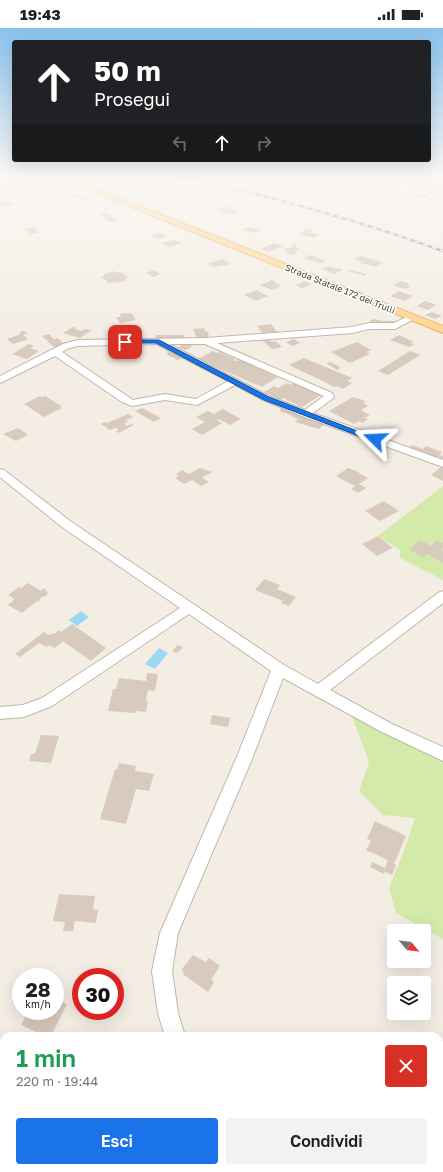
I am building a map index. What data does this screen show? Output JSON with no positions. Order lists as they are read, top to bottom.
{
  "streets": {
    "main road": ["Strada Statale 172 dei Trulli"]
  },
  "north": "bottom right",
  "page": {
    "status": "19:43",
    "turn": ["50 m", "Prosegui"],
    "speed": "28 km/h",
    "limit": "30",
    "heading": ["1 min", "220 m · 19:44"],
    "buttons": ["Esci", "Condividi"]
  }
}
